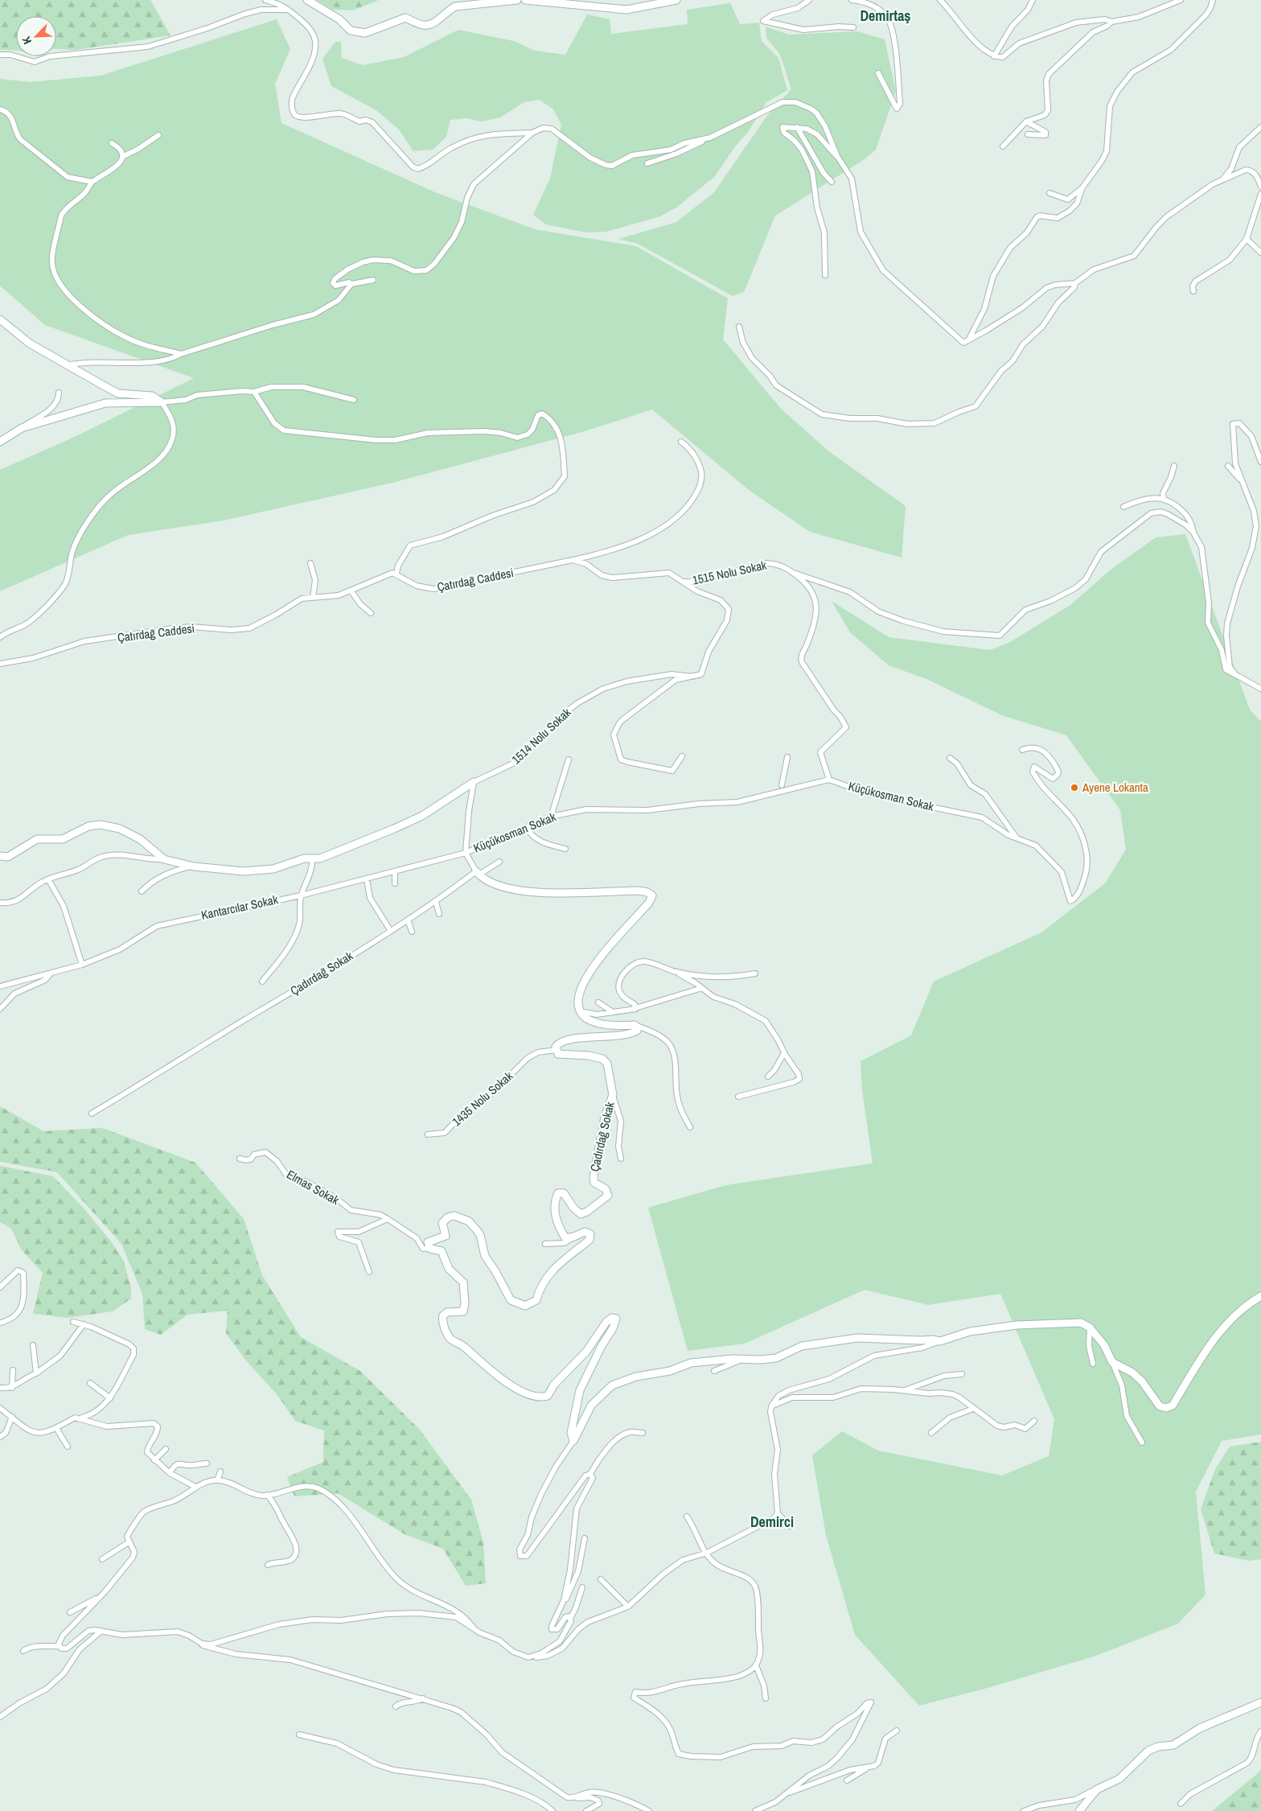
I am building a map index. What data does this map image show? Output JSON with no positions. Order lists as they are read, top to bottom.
{
  "streets": {
    "street": [
      "1515 Nolu Sokak",
      "Çatırdağ Caddesi",
      "1514 Nolu Sokak",
      "Küçükosman Sokak",
      "Kantarcılar Sokak",
      "Çadırdağ Sokak",
      "1435 Nolu Sokak",
      "Elmas Sokak"
    ]
  },
  "crossings": [
    ["1515 Nolu Sokak", "Küçükosman Sokak"],
    ["1514 Nolu Sokak", "Küçükosman Sokak"],
    ["Küçükosman Sokak", "Kantarcılar Sokak"],
    ["Çadırdağ Sokak", "1435 Nolu Sokak"]
  ],
  "districts": ["Demirtaş", "Demirci"],
  "places": ["Ayene Lokanta"],
  "north": "bottom left"
}
